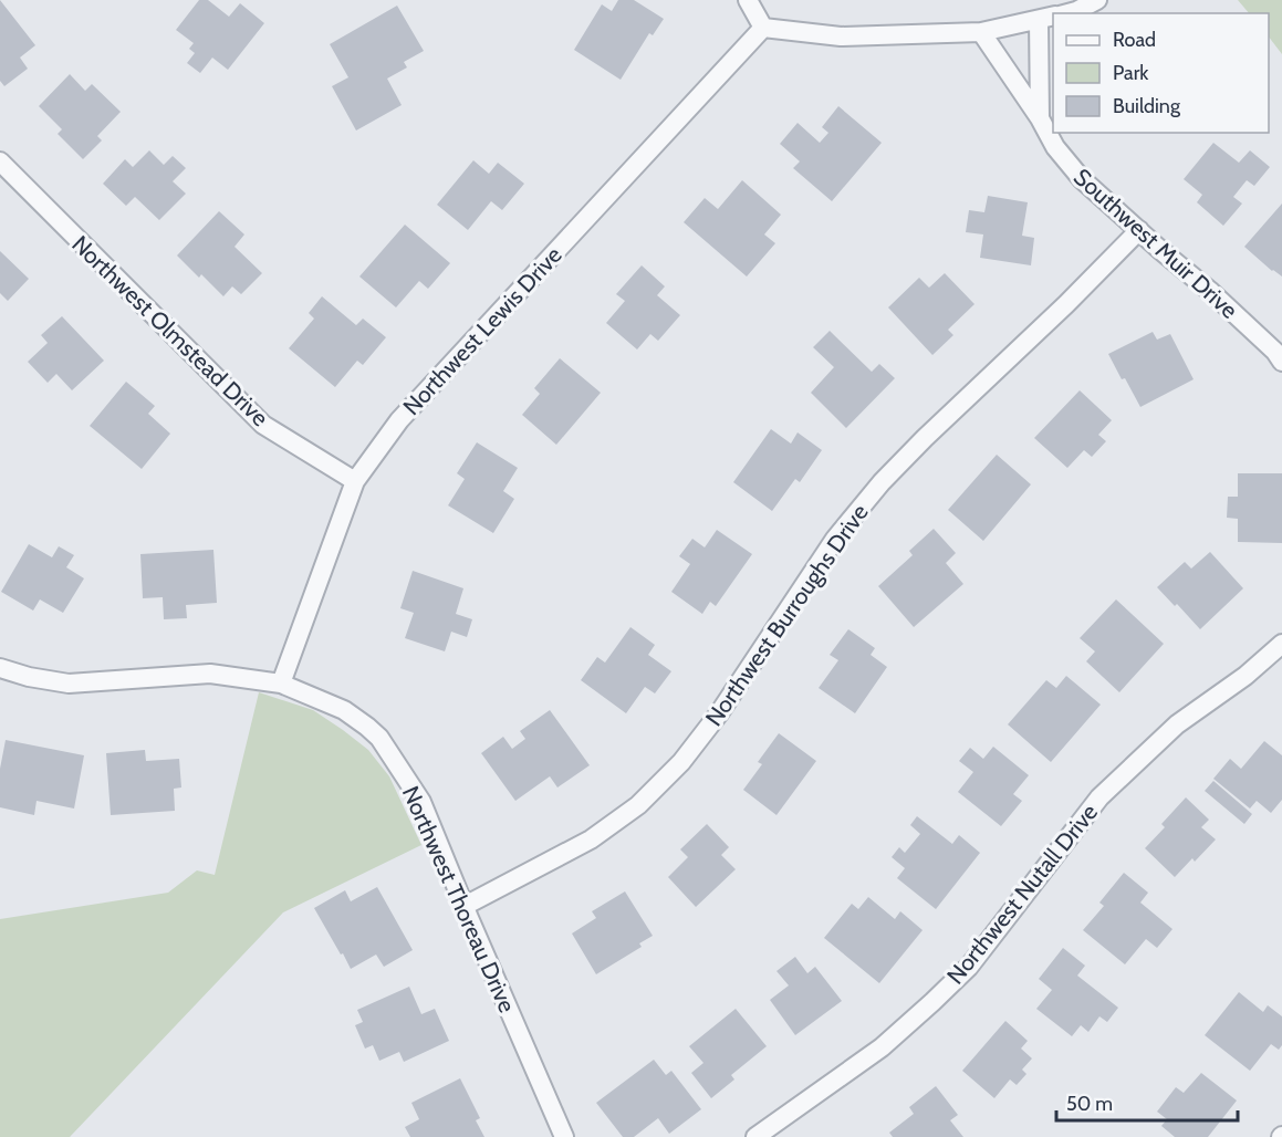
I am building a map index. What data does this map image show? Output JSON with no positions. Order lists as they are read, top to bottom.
{
  "streets": {
    "street": [
      "Southwest Muir Drive",
      "Northwest Olmstead Drive",
      "Northwest Lewis Drive",
      "Northwest Burroughs Drive",
      "Northwest Nutall Drive",
      "Northwest Thoreau Drive"
    ]
  },
  "crossings": [
    ["Southwest Muir Drive", "Northwest Burroughs Drive"],
    ["Northwest Olmstead Drive", "Northwest Lewis Drive"],
    ["Northwest Lewis Drive", "Northwest Thoreau Drive"],
    ["Northwest Burroughs Drive", "Northwest Thoreau Drive"]
  ],
  "legend": ["Road", "Park", "Building"],
  "scale_bar": "50 m"
}
